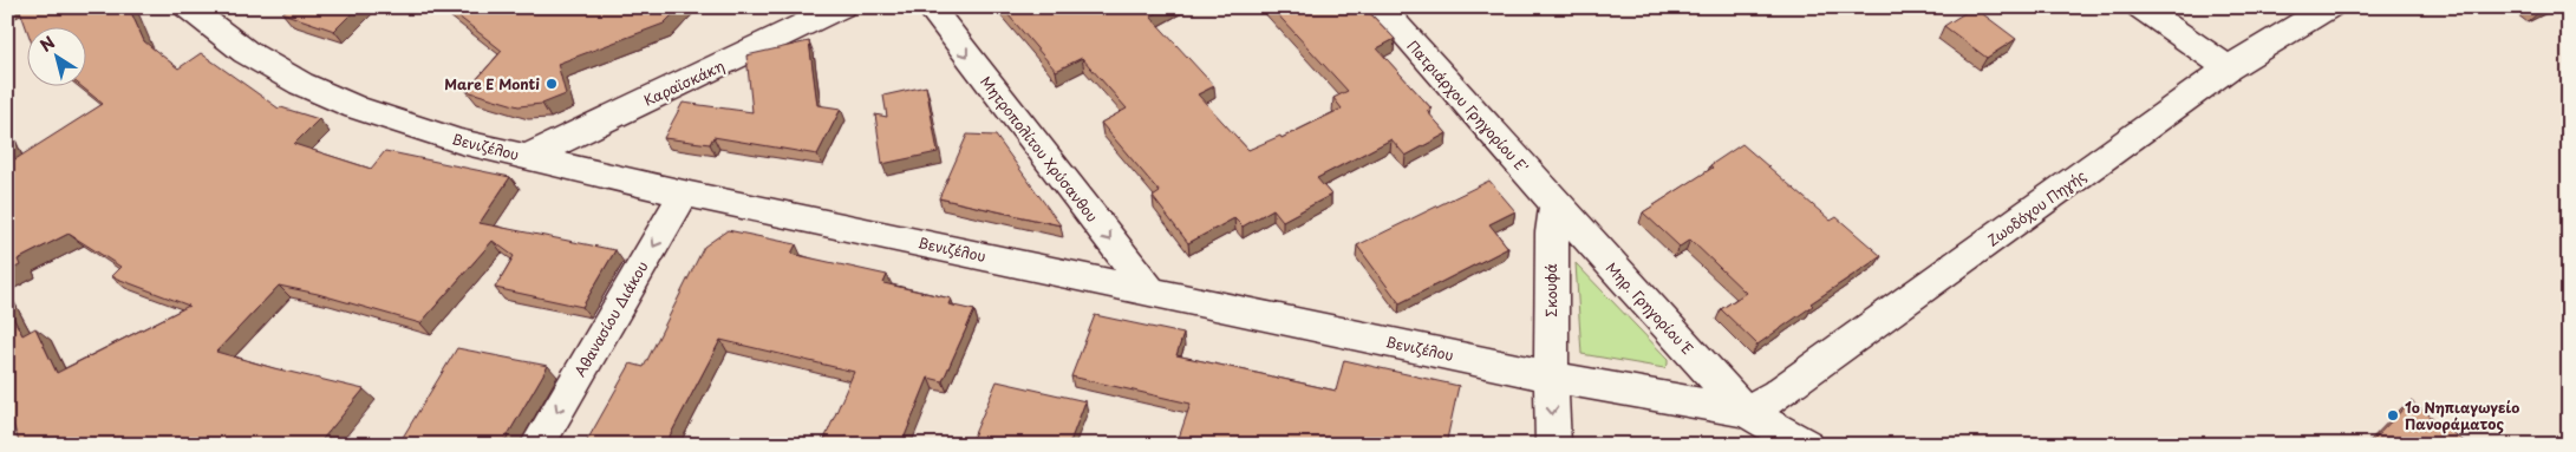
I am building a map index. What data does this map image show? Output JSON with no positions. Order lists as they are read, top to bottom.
{
  "streets": {
    "street": [
      "Καραϊσκάκη",
      "Πατριάρχου Γρηγορίου Ε'",
      "Βενιζέλου",
      "Μητροπολίτου Χρύσανθου",
      "Ζωοδόχου Πηγής",
      "Σκουφά",
      "Μηρ. Γρηγορίου Ε΄",
      "Αθανασίου Διάκου"
    ]
  },
  "crossings": [
    ["Καραϊσκάκη", "Βενιζέλου"],
    ["Πατριάρχου Γρηγορίου Ε'", "Σκουφά"],
    ["Πατριάρχου Γρηγορίου Ε'", "Μηρ. Γρηγορίου Ε΄"],
    ["Βενιζέλου", "Μητροπολίτου Χρύσανθου"],
    ["Βενιζέλου", "Ζωοδόχου Πηγής"],
    ["Βενιζέλου", "Σκουφά"],
    ["Βενιζέλου", "Μηρ. Γρηγορίου Ε΄"],
    ["Βενιζέλου", "Αθανασίου Διάκου"],
    ["Ζωοδόχου Πηγής", "Μηρ. Γρηγορίου Ε΄"],
    ["Σκουφά", "Μηρ. Γρηγορίου Ε΄"]
  ],
  "one_way": ["Μητροπολίτου Χρύσανθου", "Αθανασίου Διάκου"],
  "places": ["Mare E Monti", "1ο Νηπιαγωγείο Πανοράματος"],
  "north": "top left"
}
